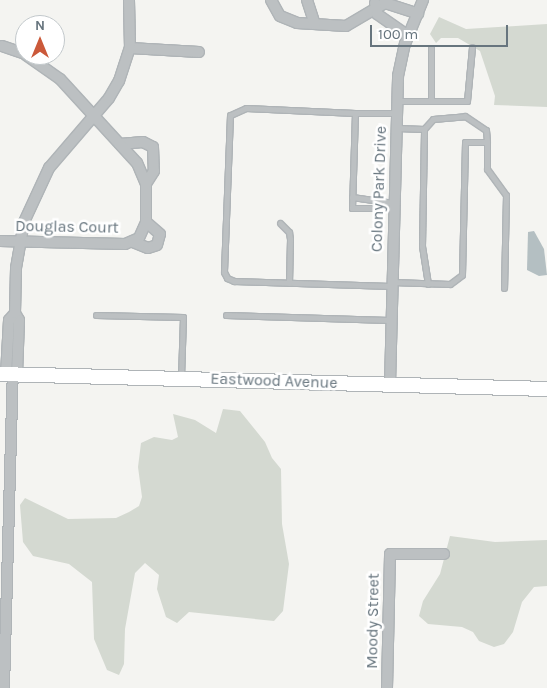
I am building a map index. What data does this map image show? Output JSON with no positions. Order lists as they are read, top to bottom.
{
  "streets": {
    "street": [
      "Colony Park Drive",
      "Douglas Court",
      "Eastwood Avenue",
      "Moody Street"
    ]
  },
  "crossings": [
    ["Colony Park Drive", "Eastwood Avenue"]
  ],
  "scale_bar": "100 m",
  "north": "top"
}
